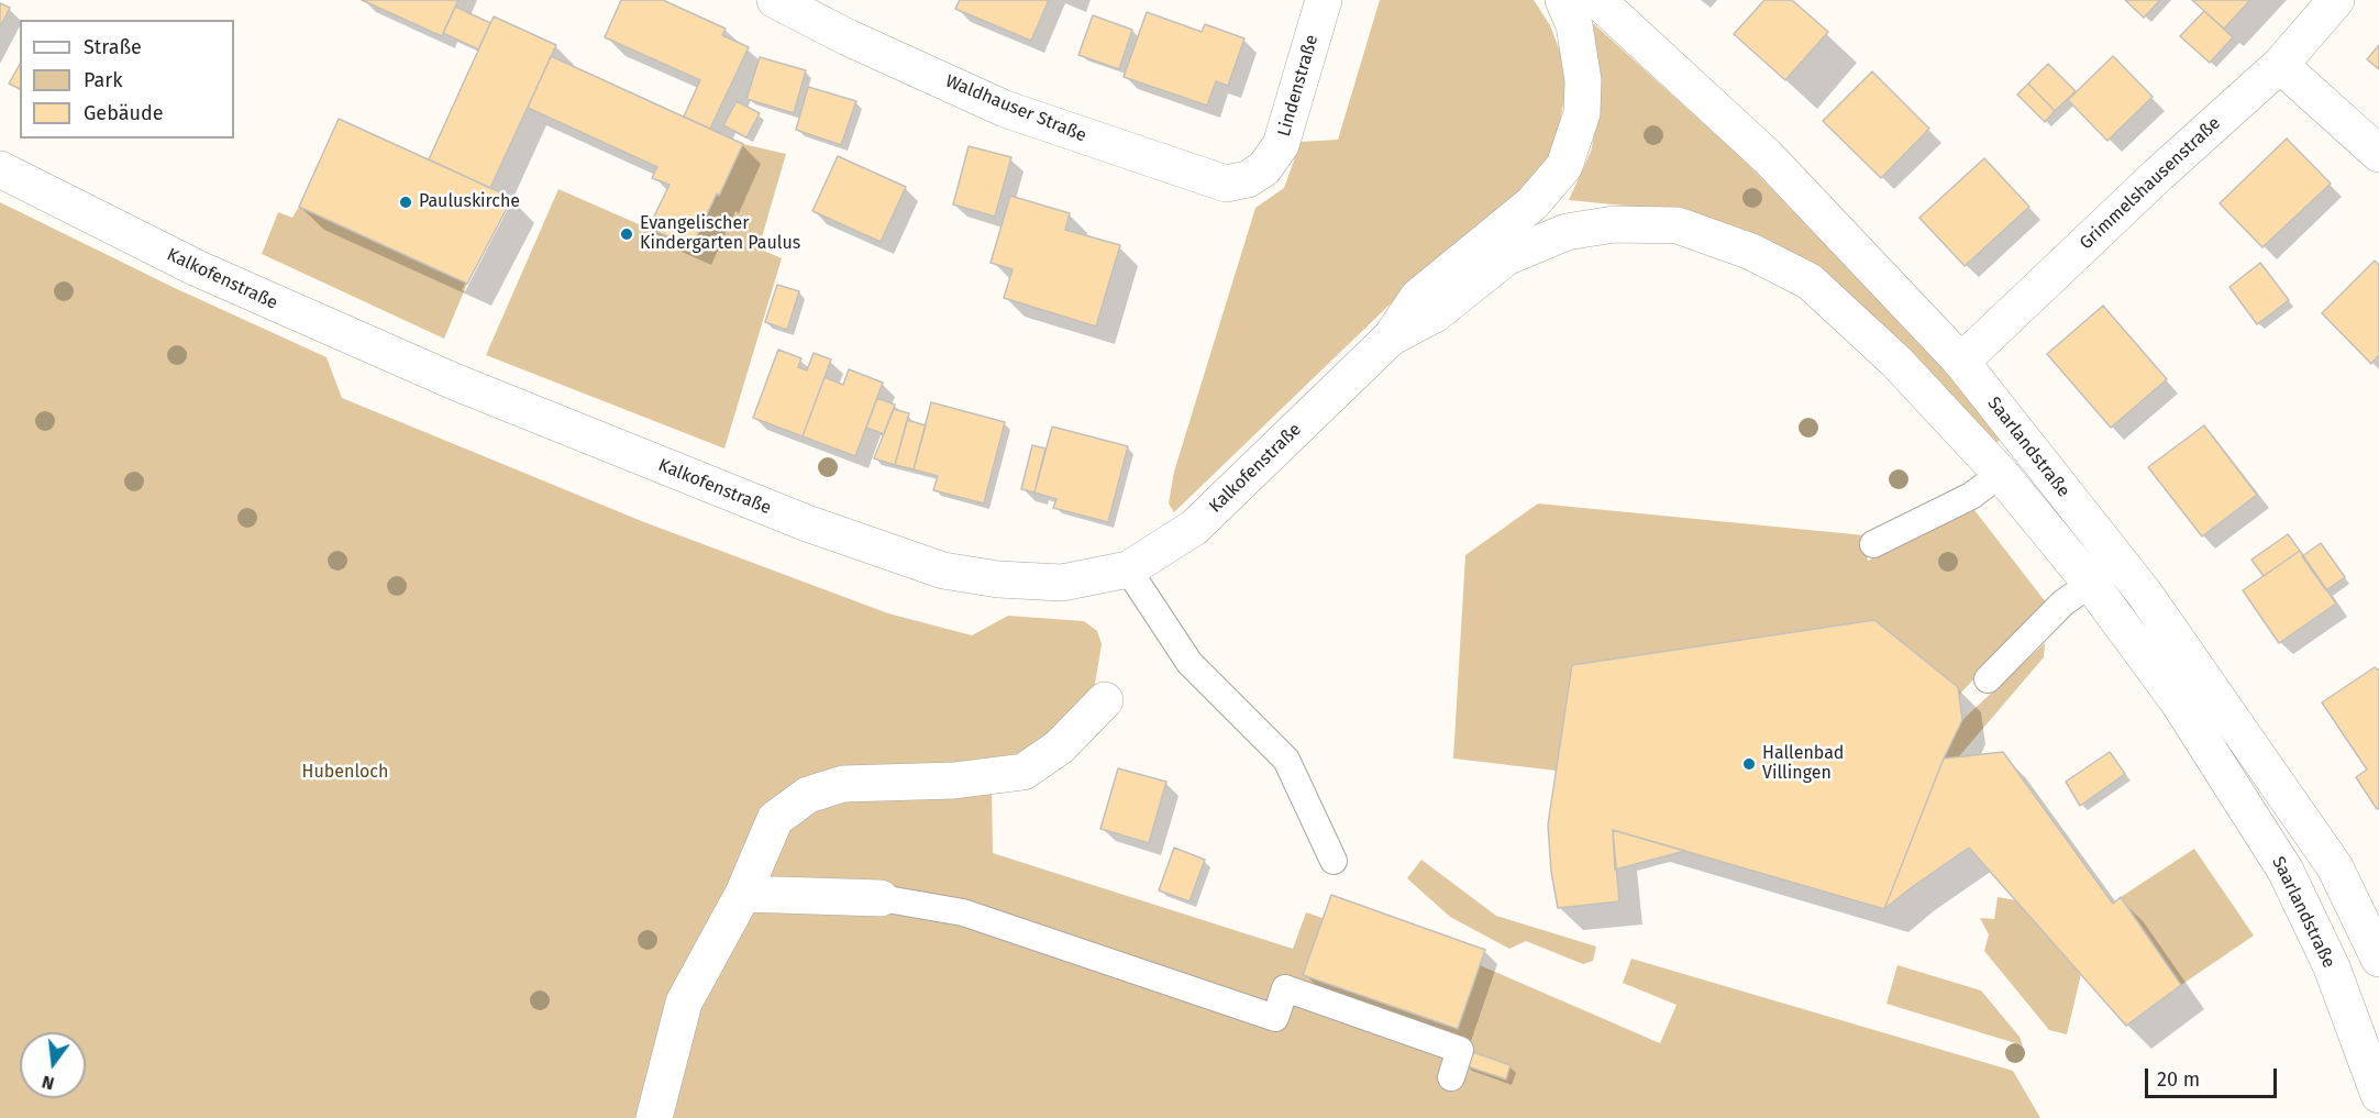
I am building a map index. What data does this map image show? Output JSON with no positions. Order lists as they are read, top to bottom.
{
  "streets": {
    "street": [
      "Lindenstraße",
      "Waldhauser Straße",
      "Grimmelshausenstraße",
      "Kalkofenstraße",
      "Saarlandstraße"
    ]
  },
  "crossings": [
    ["Lindenstraße", "Waldhauser Straße"],
    ["Grimmelshausenstraße", "Saarlandstraße"],
    ["Kalkofenstraße", "Saarlandstraße"]
  ],
  "parks": ["Hubenloch"],
  "places": ["Pauluskirche", "Evangelischer Kindergarten Paulus", "Hallenbad Villingen"],
  "legend": ["Straße", "Park", "Gebäude"],
  "scale_bar": "20 m",
  "north": "bottom"
}
